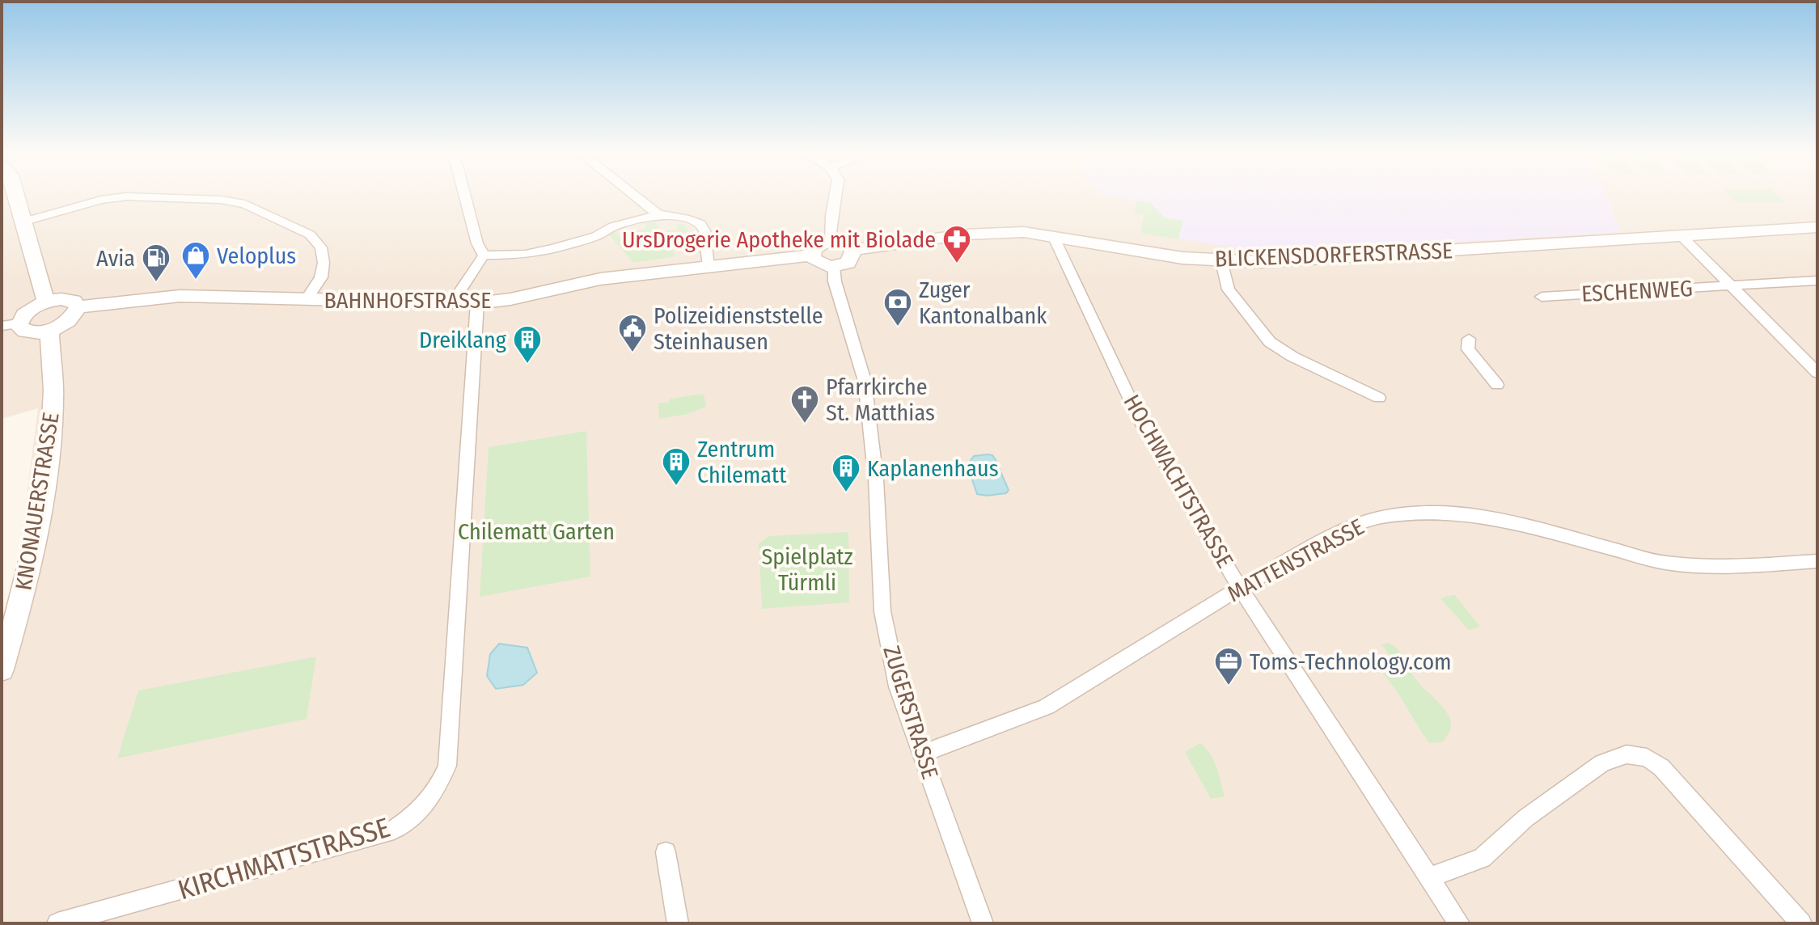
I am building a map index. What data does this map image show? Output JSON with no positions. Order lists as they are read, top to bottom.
{
  "streets": {
    "street": [
      "BLICKENSDORFERSTRASSE",
      "ESCHENWEG",
      "BAHNHOFSTRASSE",
      "HOCHWACHTSTRASSE",
      "KNONAUERSTRASSE",
      "MATTENSTRASSE",
      "ZUGERSTRASSE",
      "KIRCHMATTSTRASSE"
    ]
  },
  "crossings": [
    ["BLICKENSDORFERSTRASSE", "BAHNHOFSTRASSE"],
    ["BLICKENSDORFERSTRASSE", "HOCHWACHTSTRASSE"],
    ["BLICKENSDORFERSTRASSE", "ZUGERSTRASSE"],
    ["BAHNHOFSTRASSE", "ZUGERSTRASSE"],
    ["BAHNHOFSTRASSE", "KIRCHMATTSTRASSE"],
    ["HOCHWACHTSTRASSE", "MATTENSTRASSE"],
    ["MATTENSTRASSE", "ZUGERSTRASSE"]
  ],
  "parks": ["Chilematt Garten", "Spielplatz Türmli"],
  "places": {
    "pharmacy": ["UrsDrogerie Apotheke mit Biolade"],
    "shop": ["Veloplus"],
    "fuel station": ["Avia"],
    "bank": ["Zuger Kantonalbank"],
    "public building": ["Polizeidienststelle Steinhausen"],
    "building": ["Dreiklang", "Zentrum Chilematt", "Kaplanenhaus"],
    "church": ["Pfarrkirche St. Matthias"],
    "office": ["Toms-Technology.com"]
  }
}
